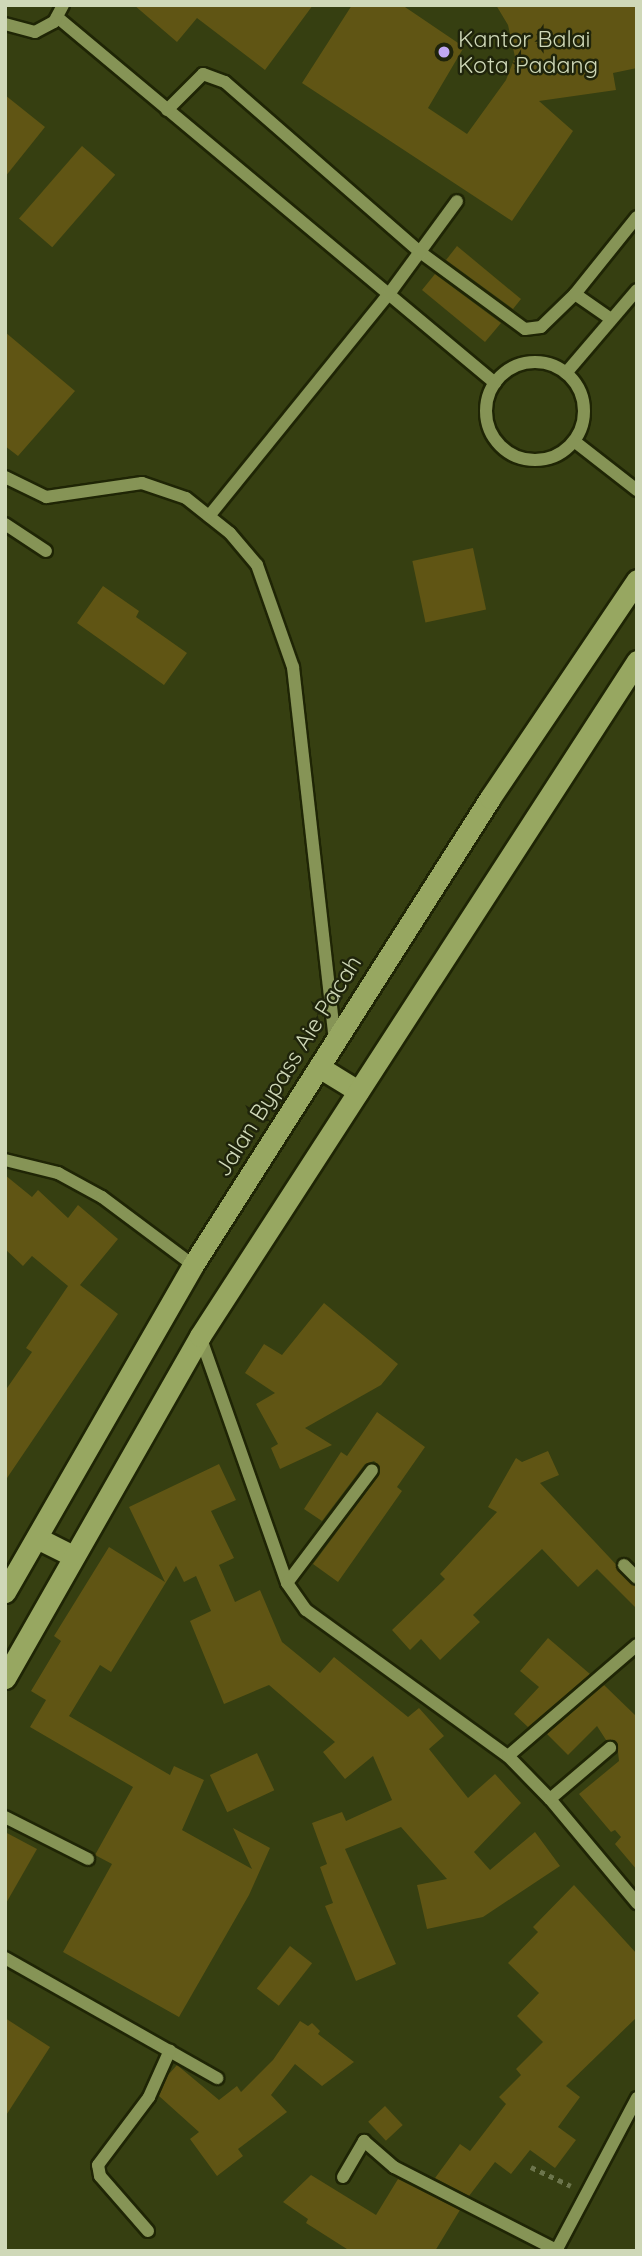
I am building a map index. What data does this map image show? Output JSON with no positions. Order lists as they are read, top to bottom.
{
  "streets": {
    "highway": ["Jalan Bypass Aie Pacah"]
  },
  "places": ["Kantor Balai Kota Padang"]
}
